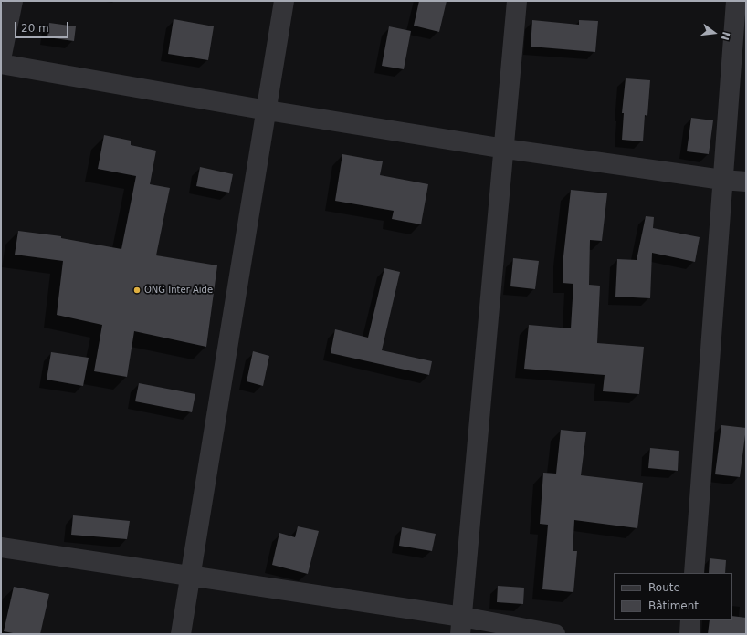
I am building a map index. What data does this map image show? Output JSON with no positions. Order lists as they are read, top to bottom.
{
  "places": ["ONG Inter Aide"],
  "legend": ["Route", "Bâtiment"],
  "scale_bar": "20 m",
  "north": "right"
}
